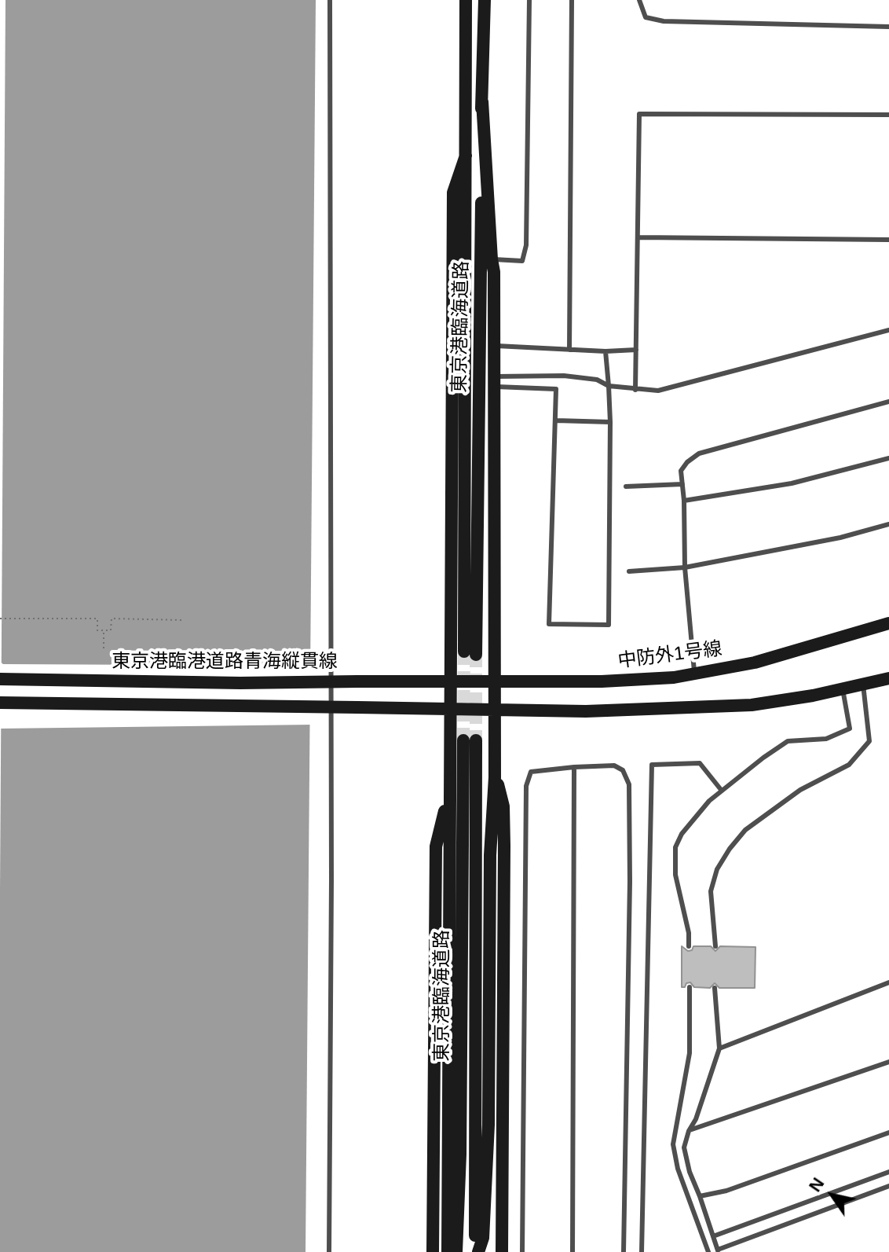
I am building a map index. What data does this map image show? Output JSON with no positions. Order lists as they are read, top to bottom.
{
  "streets": {
    "street": ["東京港臨海道路", "中防外1号線", "東京港臨港道路青海縦貫線"]
  },
  "crossings": [
    ["中防外1号線", "東京港臨港道路青海縦貫線"]
  ],
  "north": "top left"
}
